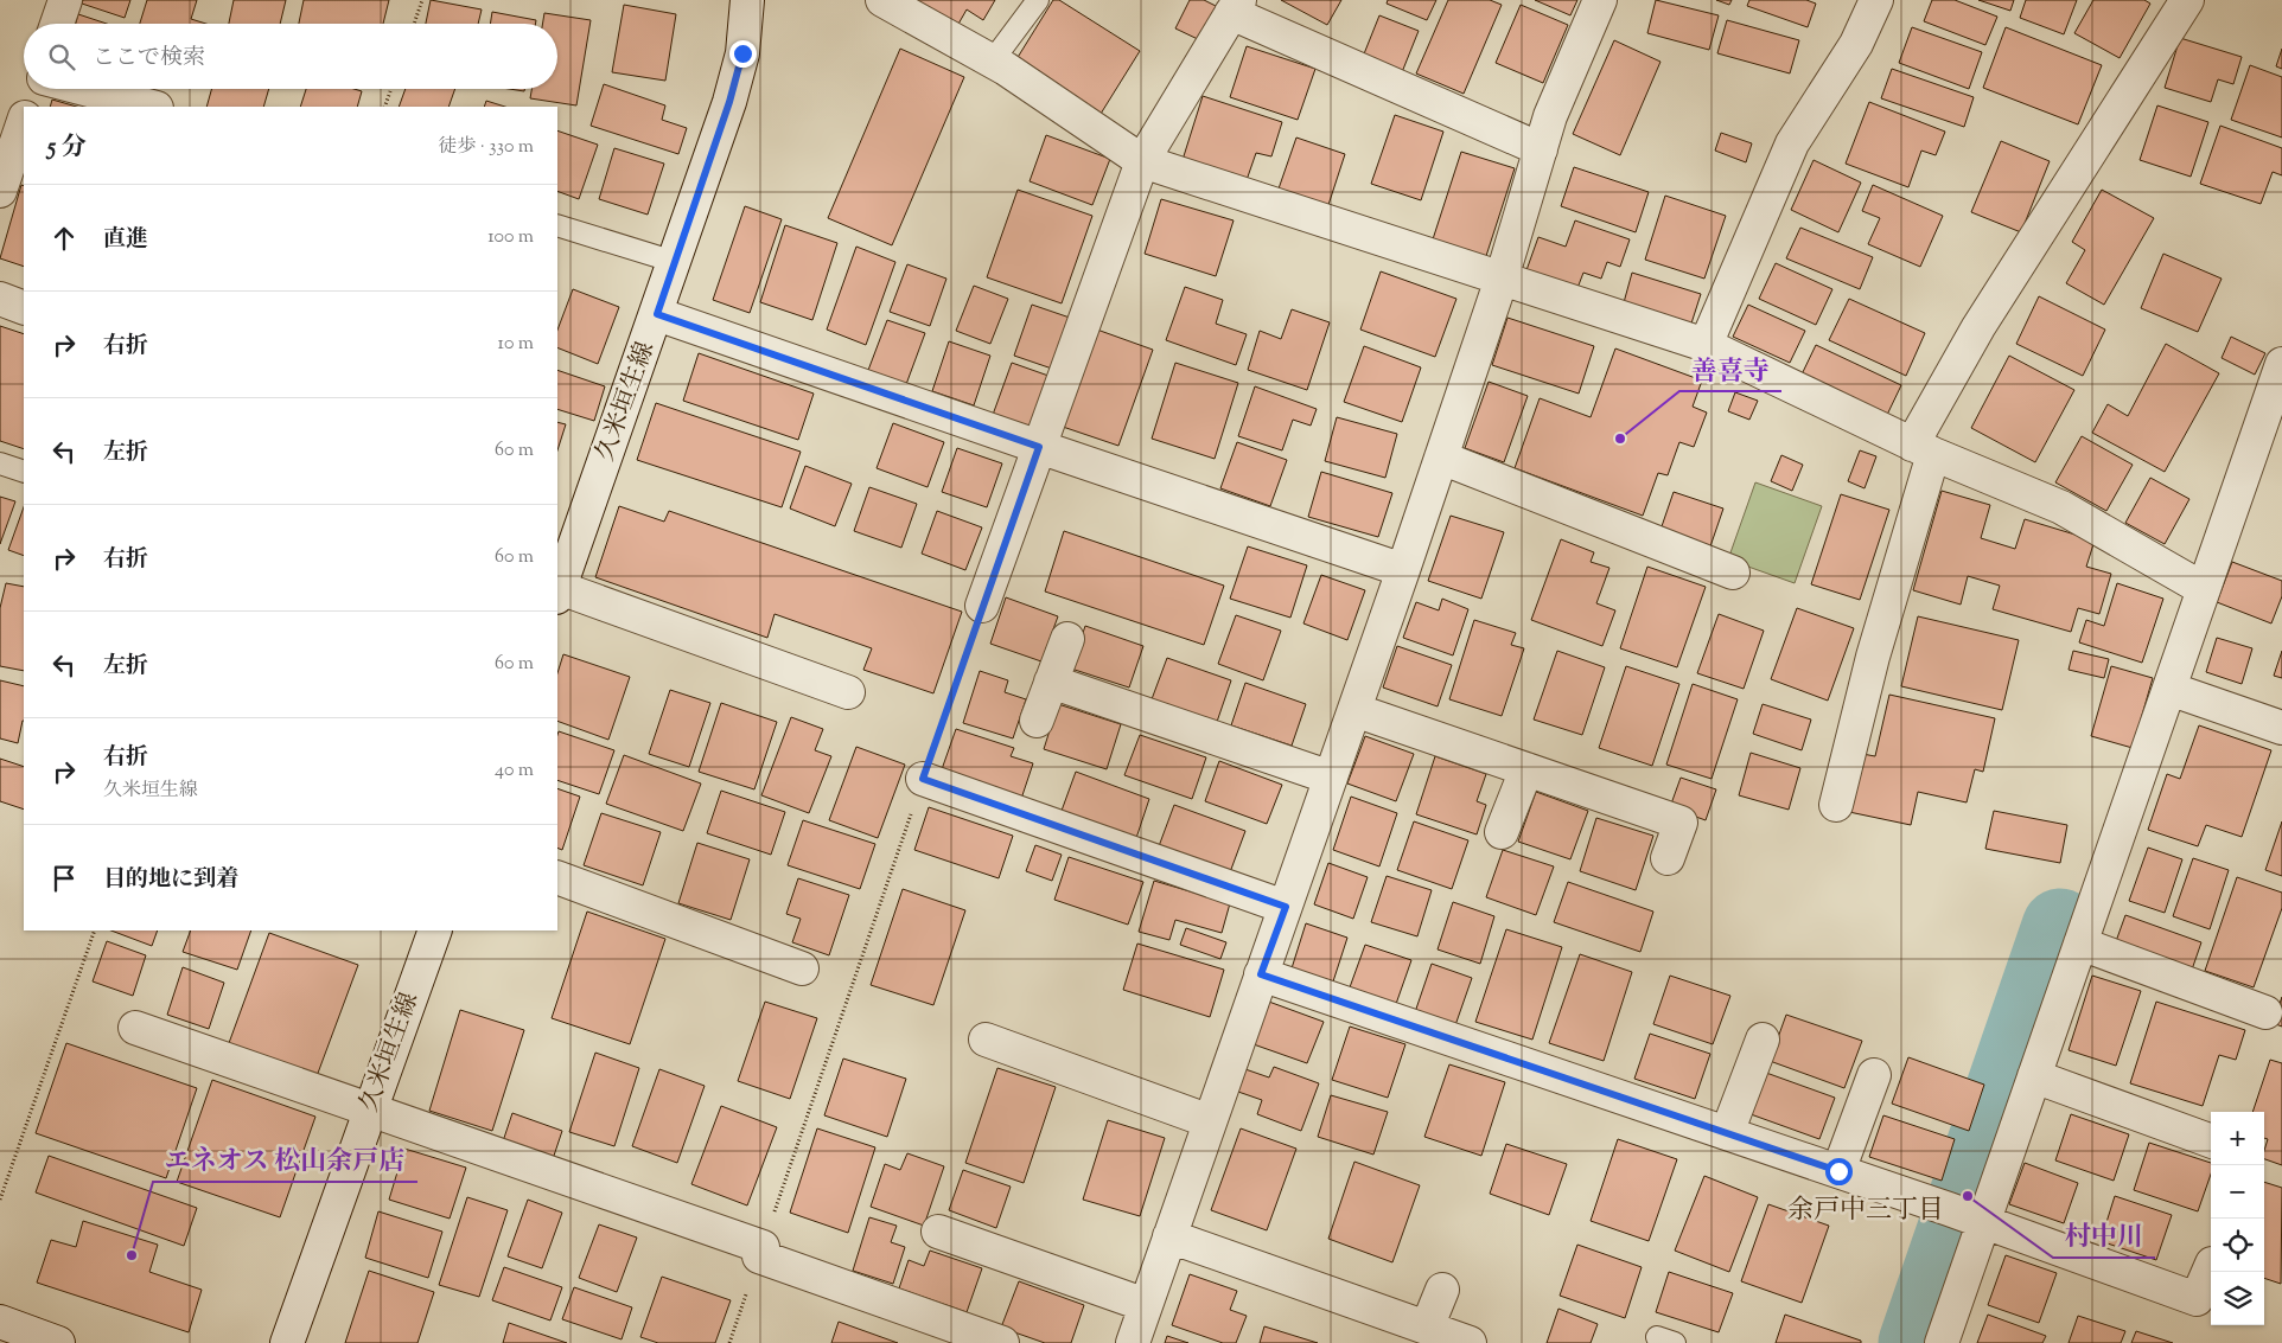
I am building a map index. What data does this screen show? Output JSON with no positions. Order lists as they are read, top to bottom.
{
  "streets": {
    "street": ["久米垣生線"]
  },
  "districts": ["余戸中三丁目"],
  "places": ["善喜寺", "村中川", "エネオス 松山余戸店"],
  "page": {
    "search": "ここで検索",
    "heading": ["5 分", "徒歩 · 330 m"],
    "list": [
      ["直進", "100 m"],
      ["右折", "10 m"],
      ["左折", "60 m"],
      ["右折", "60 m"],
      ["左折", "60 m"],
      ["右折", "久米垣生線", "40 m"],
      "目的地に到着"
    ],
    "map_buttons": ["+", "−"]
  }
}
